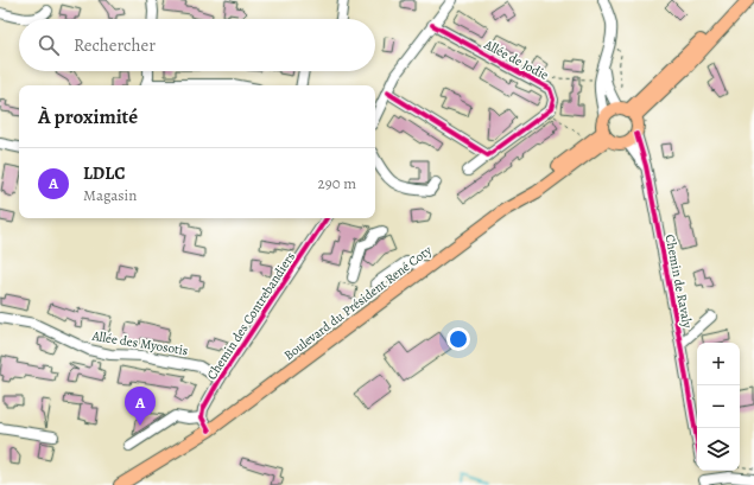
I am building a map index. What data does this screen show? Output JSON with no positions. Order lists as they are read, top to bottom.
{
  "streets": {
    "main road": ["Boulevard du Président René Coty"],
    "street": [
      "Allée de Jodie",
      "Chemin de Ravaly",
      "Chemin des Contrebandiers",
      "Allée des Myosotis"
    ]
  },
  "crossings": [
    ["Chemin de Ravaly", "Boulevard du Président René Coty"],
    ["Chemin des Contrebandiers", "Allée des Myosotis"]
  ],
  "page": {
    "search": "Rechercher",
    "heading": "À proximité",
    "list": [
      {
        "mark": "A",
        "name": "LDLC",
        "note": "Magasin",
        "value": "290 m"
      }
    ],
    "map_buttons": ["+", "−"],
    "pins": "A"
  }
}
